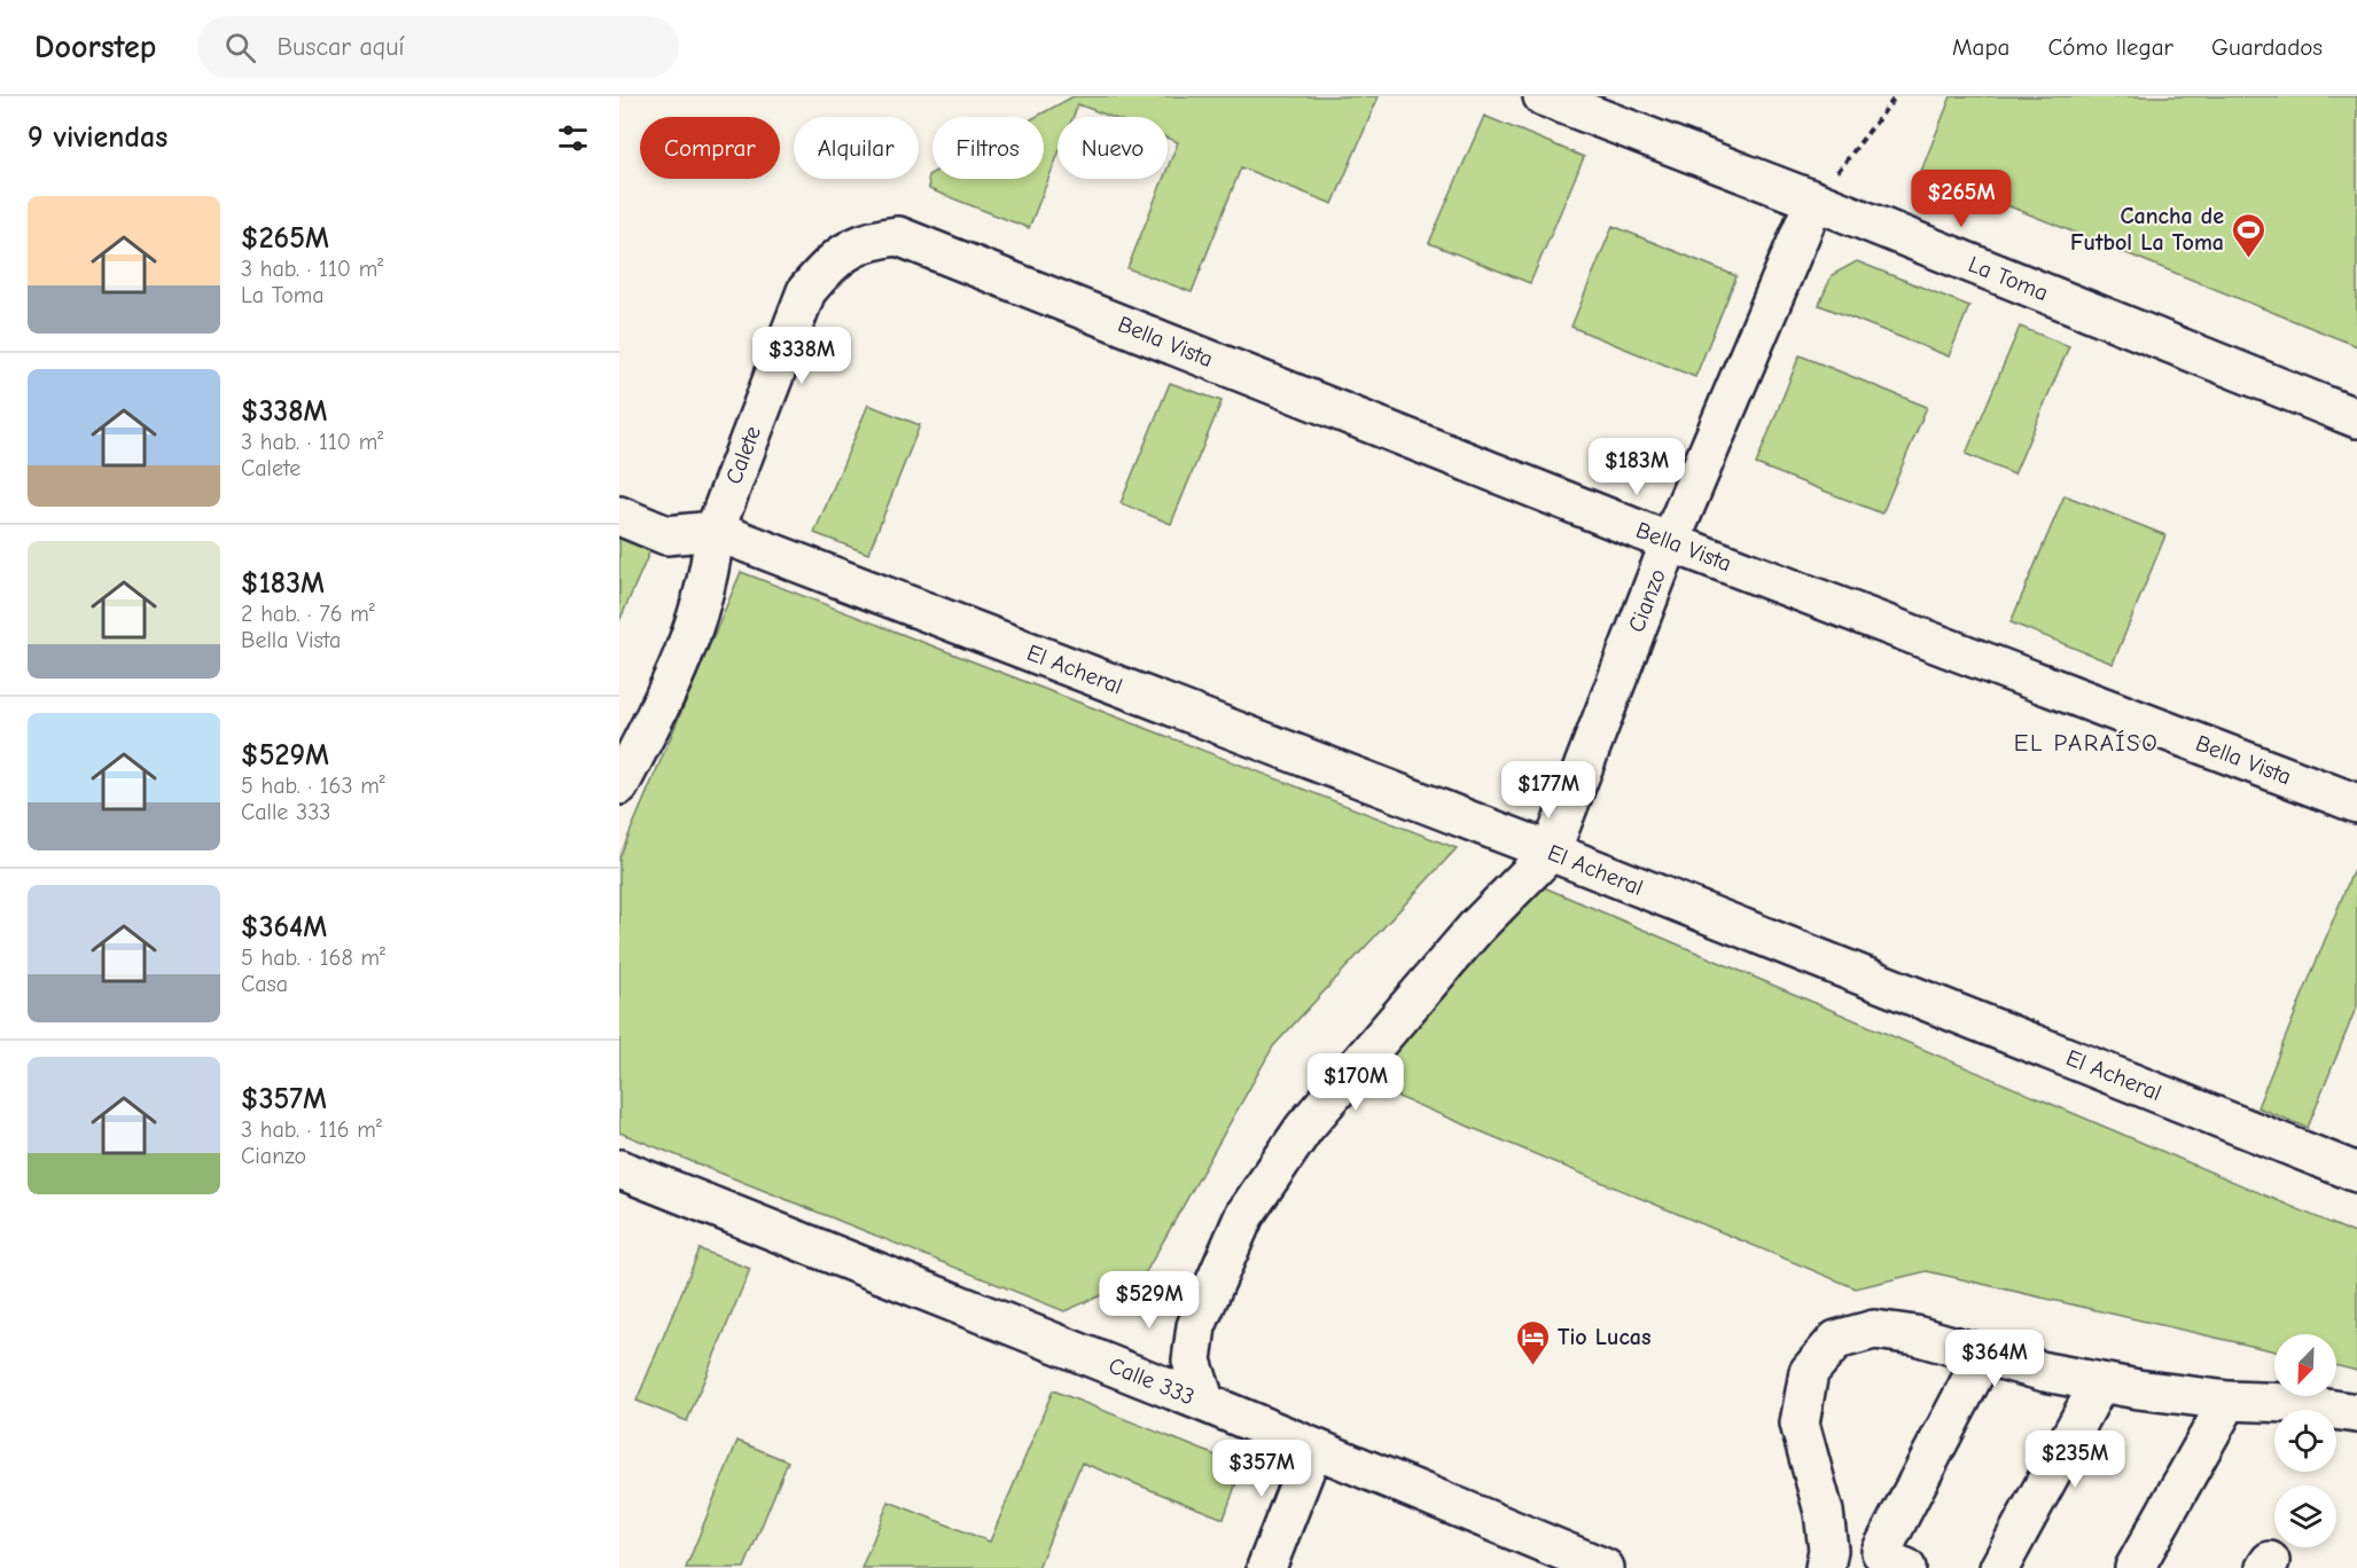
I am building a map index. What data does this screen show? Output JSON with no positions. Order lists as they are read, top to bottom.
{
  "streets": {
    "street": [
      "La Toma",
      "Bella Vista",
      "Calete",
      "Cianzo",
      "El Acheral",
      "Calle 333"
    ]
  },
  "crossings": [
    ["La Toma", "Cianzo"],
    ["Bella Vista", "Calete"],
    ["Bella Vista", "Cianzo"],
    ["Calete", "El Acheral"],
    ["Cianzo", "El Acheral"]
  ],
  "districts": ["EL PARAÍSO"],
  "places": {
    "sports": ["Cancha de Futbol La Toma"],
    "hotel": ["Tio Lucas"]
  },
  "north": "bottom left",
  "page": {
    "header": "Doorstep",
    "search": "Buscar aquí",
    "nav": ["Mapa", "Cómo llegar", "Guardados"],
    "heading": "9 viviendas",
    "chip": [
      "Comprar",
      "Alquilar",
      "Filtros",
      "Nuevo"
    ],
    "price": [
      "$265M",
      "$338M",
      "$183M",
      "$177M",
      "$170M",
      "$529M",
      "$364M",
      "$235M",
      "$357M"
    ],
    "list": [
      {
        "name": "$265M",
        "note": "3 hab. · 110 m² · La Toma"
      },
      {
        "name": "$338M",
        "note": "3 hab. · 110 m² · Calete"
      },
      {
        "name": "$183M",
        "note": "2 hab. · 76 m² · Bella Vista"
      },
      {
        "name": "$529M",
        "note": "5 hab. · 163 m² · Calle 333"
      },
      {
        "name": "$364M",
        "note": "5 hab. · 168 m² · Casa"
      },
      {
        "name": "$357M",
        "note": "3 hab. · 116 m² · Cianzo"
      }
    ]
  }
}
